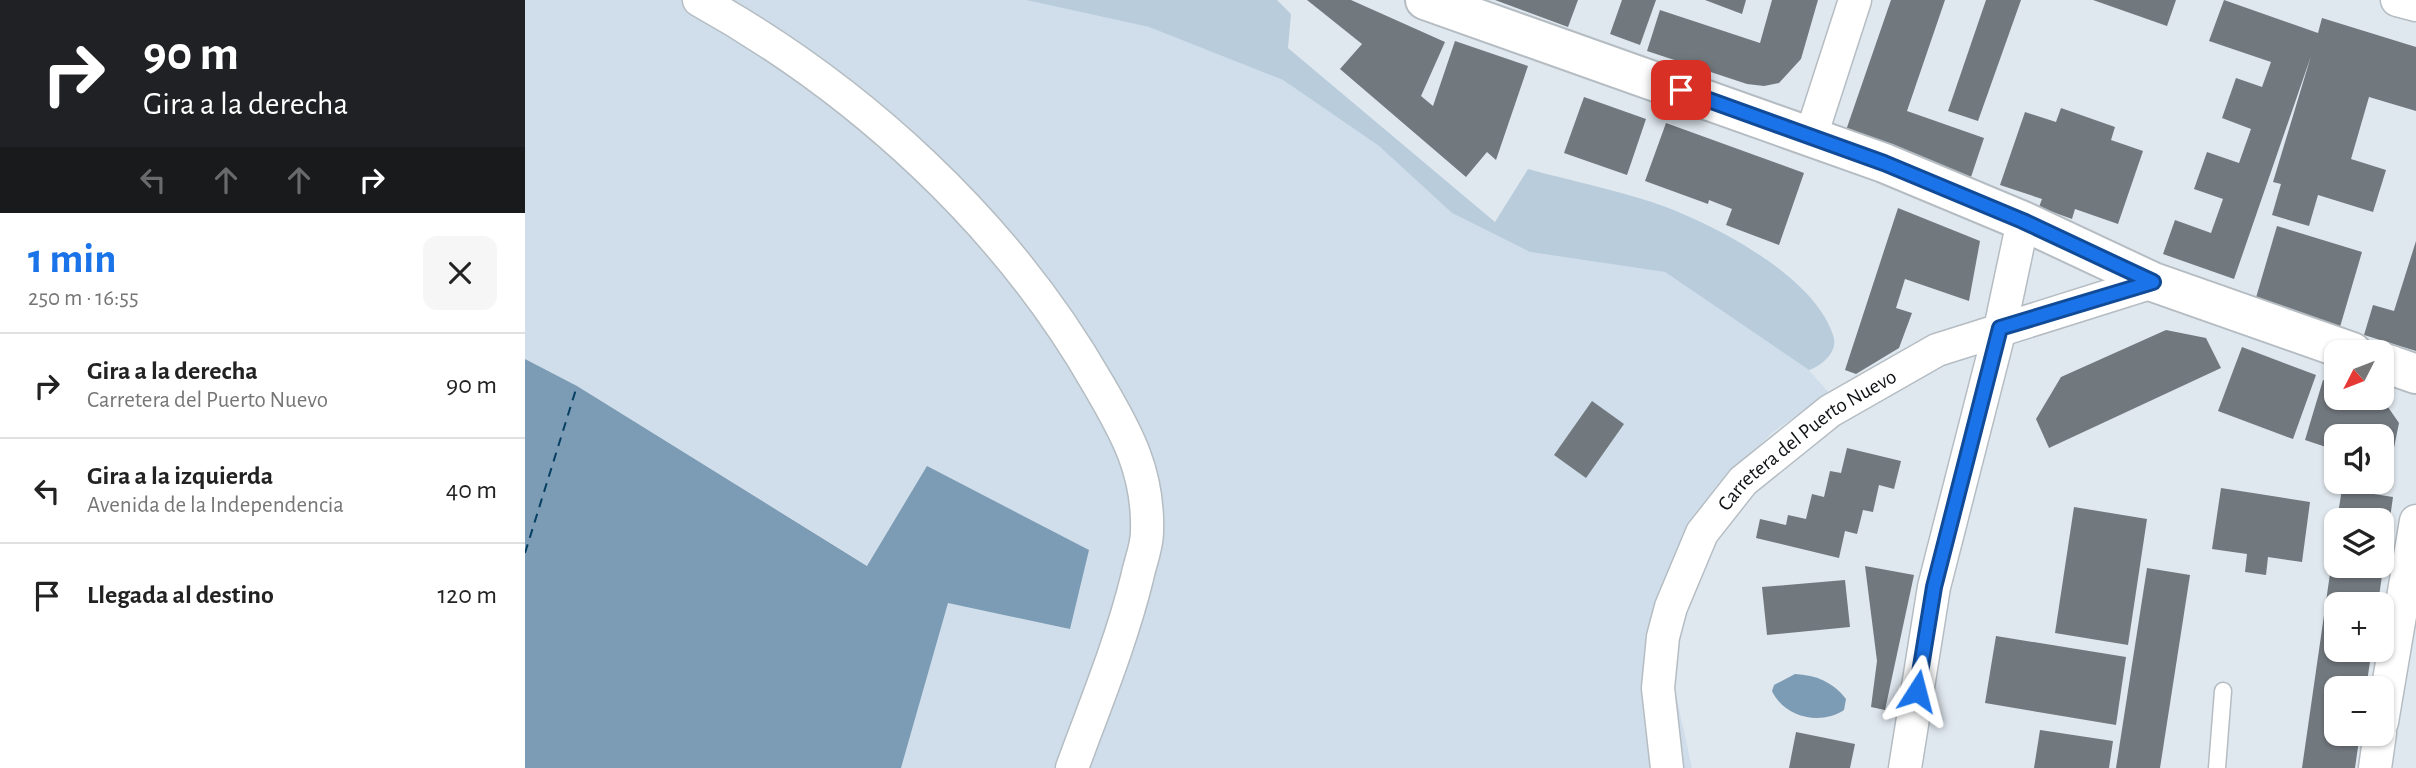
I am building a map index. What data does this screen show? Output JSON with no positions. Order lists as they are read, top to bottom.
{
  "streets": {
    "street": ["Carretera del Puerto Nuevo"]
  },
  "north": "bottom left",
  "page": {
    "turn": ["90 m", "Gira a la derecha"],
    "heading": ["1 min", "250 m · 16:55"],
    "list": [
      {
        "name": "Gira a la derecha",
        "note": "Carretera del Puerto Nuevo",
        "value": "90 m"
      },
      {
        "name": "Gira a la izquierda",
        "note": "Avenida de la Independencia",
        "value": "40 m"
      },
      {
        "name": "Llegada al destino",
        "value": "120 m"
      }
    ],
    "map_buttons": ["+", "−"]
  }
}
